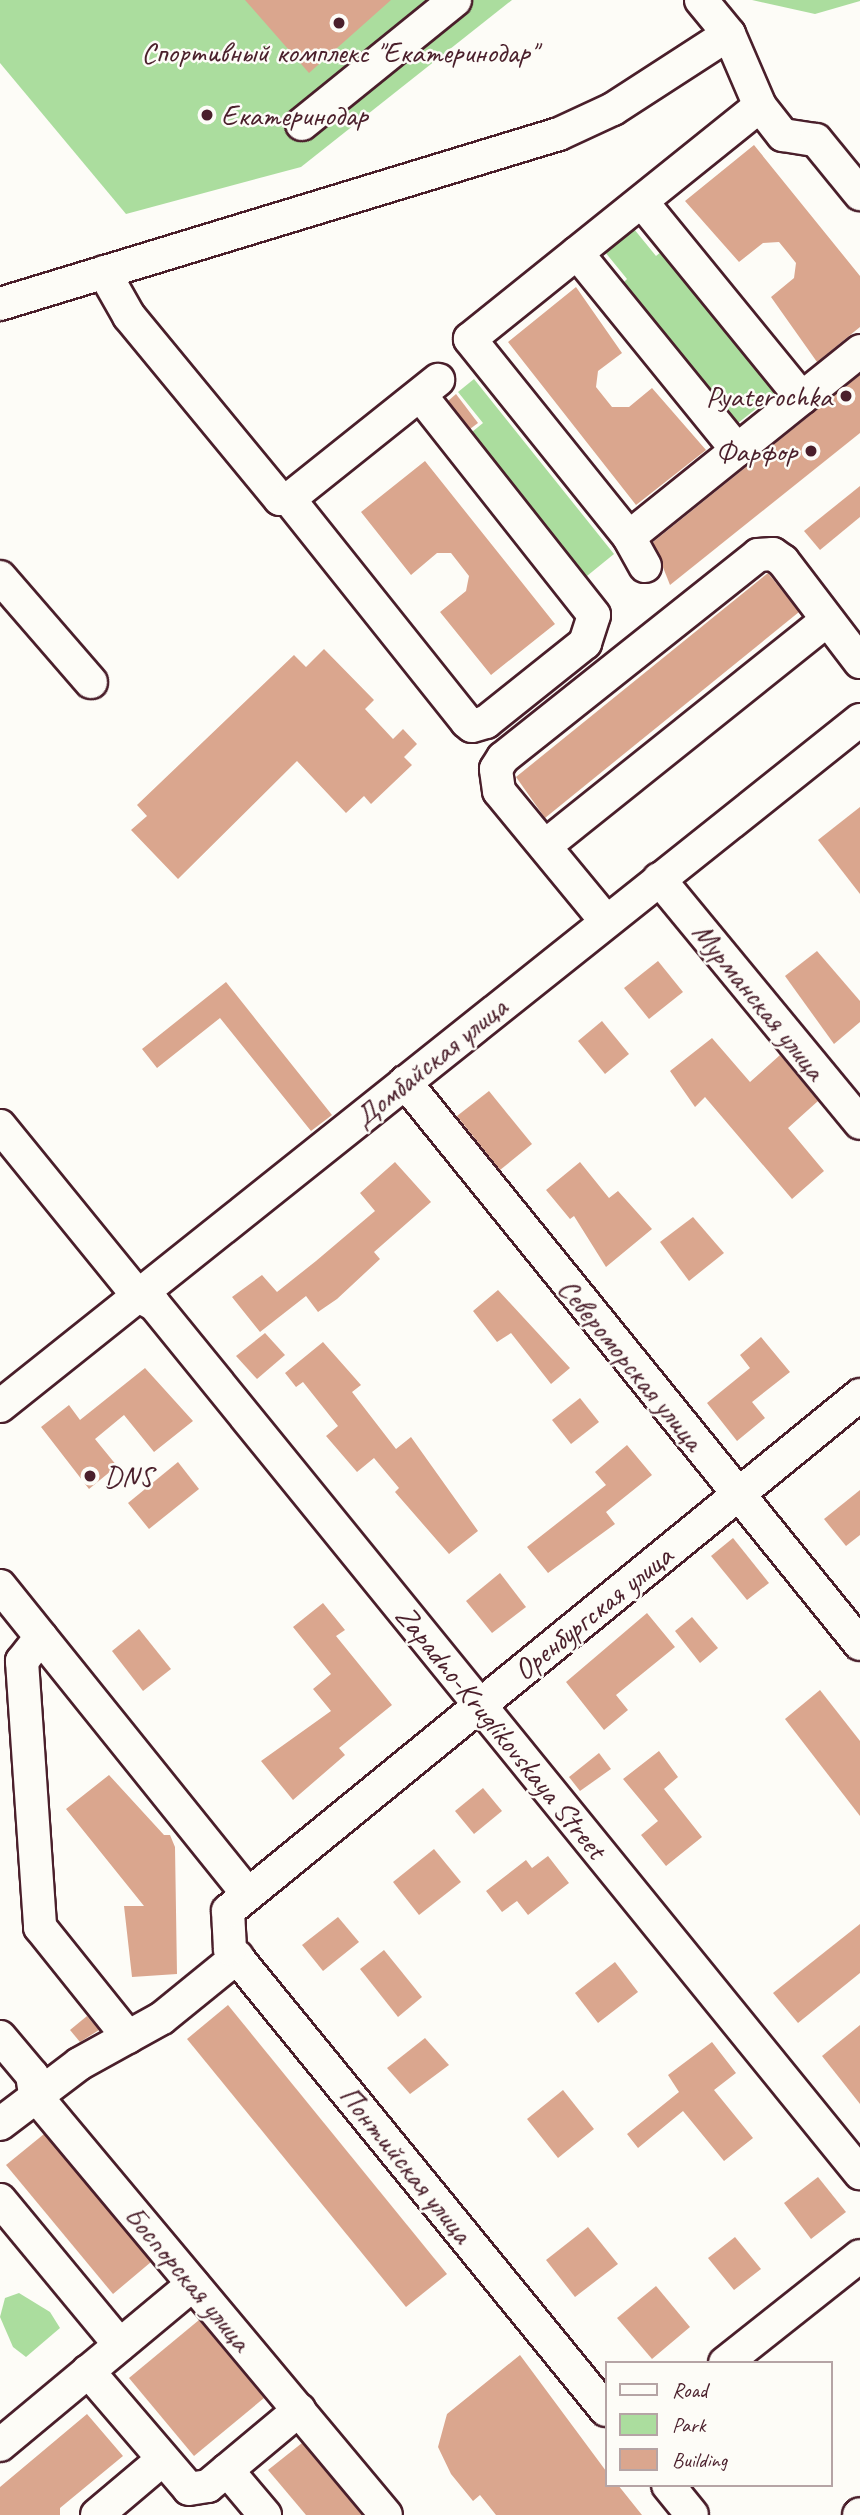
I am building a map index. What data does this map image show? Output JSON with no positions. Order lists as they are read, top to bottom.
{
  "streets": {
    "street": [
      "Мурманская улица",
      "Домбайская улица",
      "Североморская улица",
      "Оренбургская улица",
      "Zapadno-Kruglikovskaya Street",
      "Понтийская улица",
      "Боспорская улица"
    ]
  },
  "crossings": [
    ["Мурманская улица", "Домбайская улица"],
    ["Домбайская улица", "Североморская улица"],
    ["Домбайская улица", "Zapadno-Kruglikovskaya Street"],
    ["Североморская улица", "Оренбургская улица"],
    ["Оренбургская улица", "Zapadno-Kruglikovskaya Street"],
    ["Оренбургская улица", "Понтийская улица"]
  ],
  "places": [
    "Спортивный комплекс \"Екатеринодар\"",
    "Екатеринодар",
    "Pyaterochka",
    "Фарфор",
    "DNS"
  ],
  "legend": ["Road", "Park", "Building"]
}
